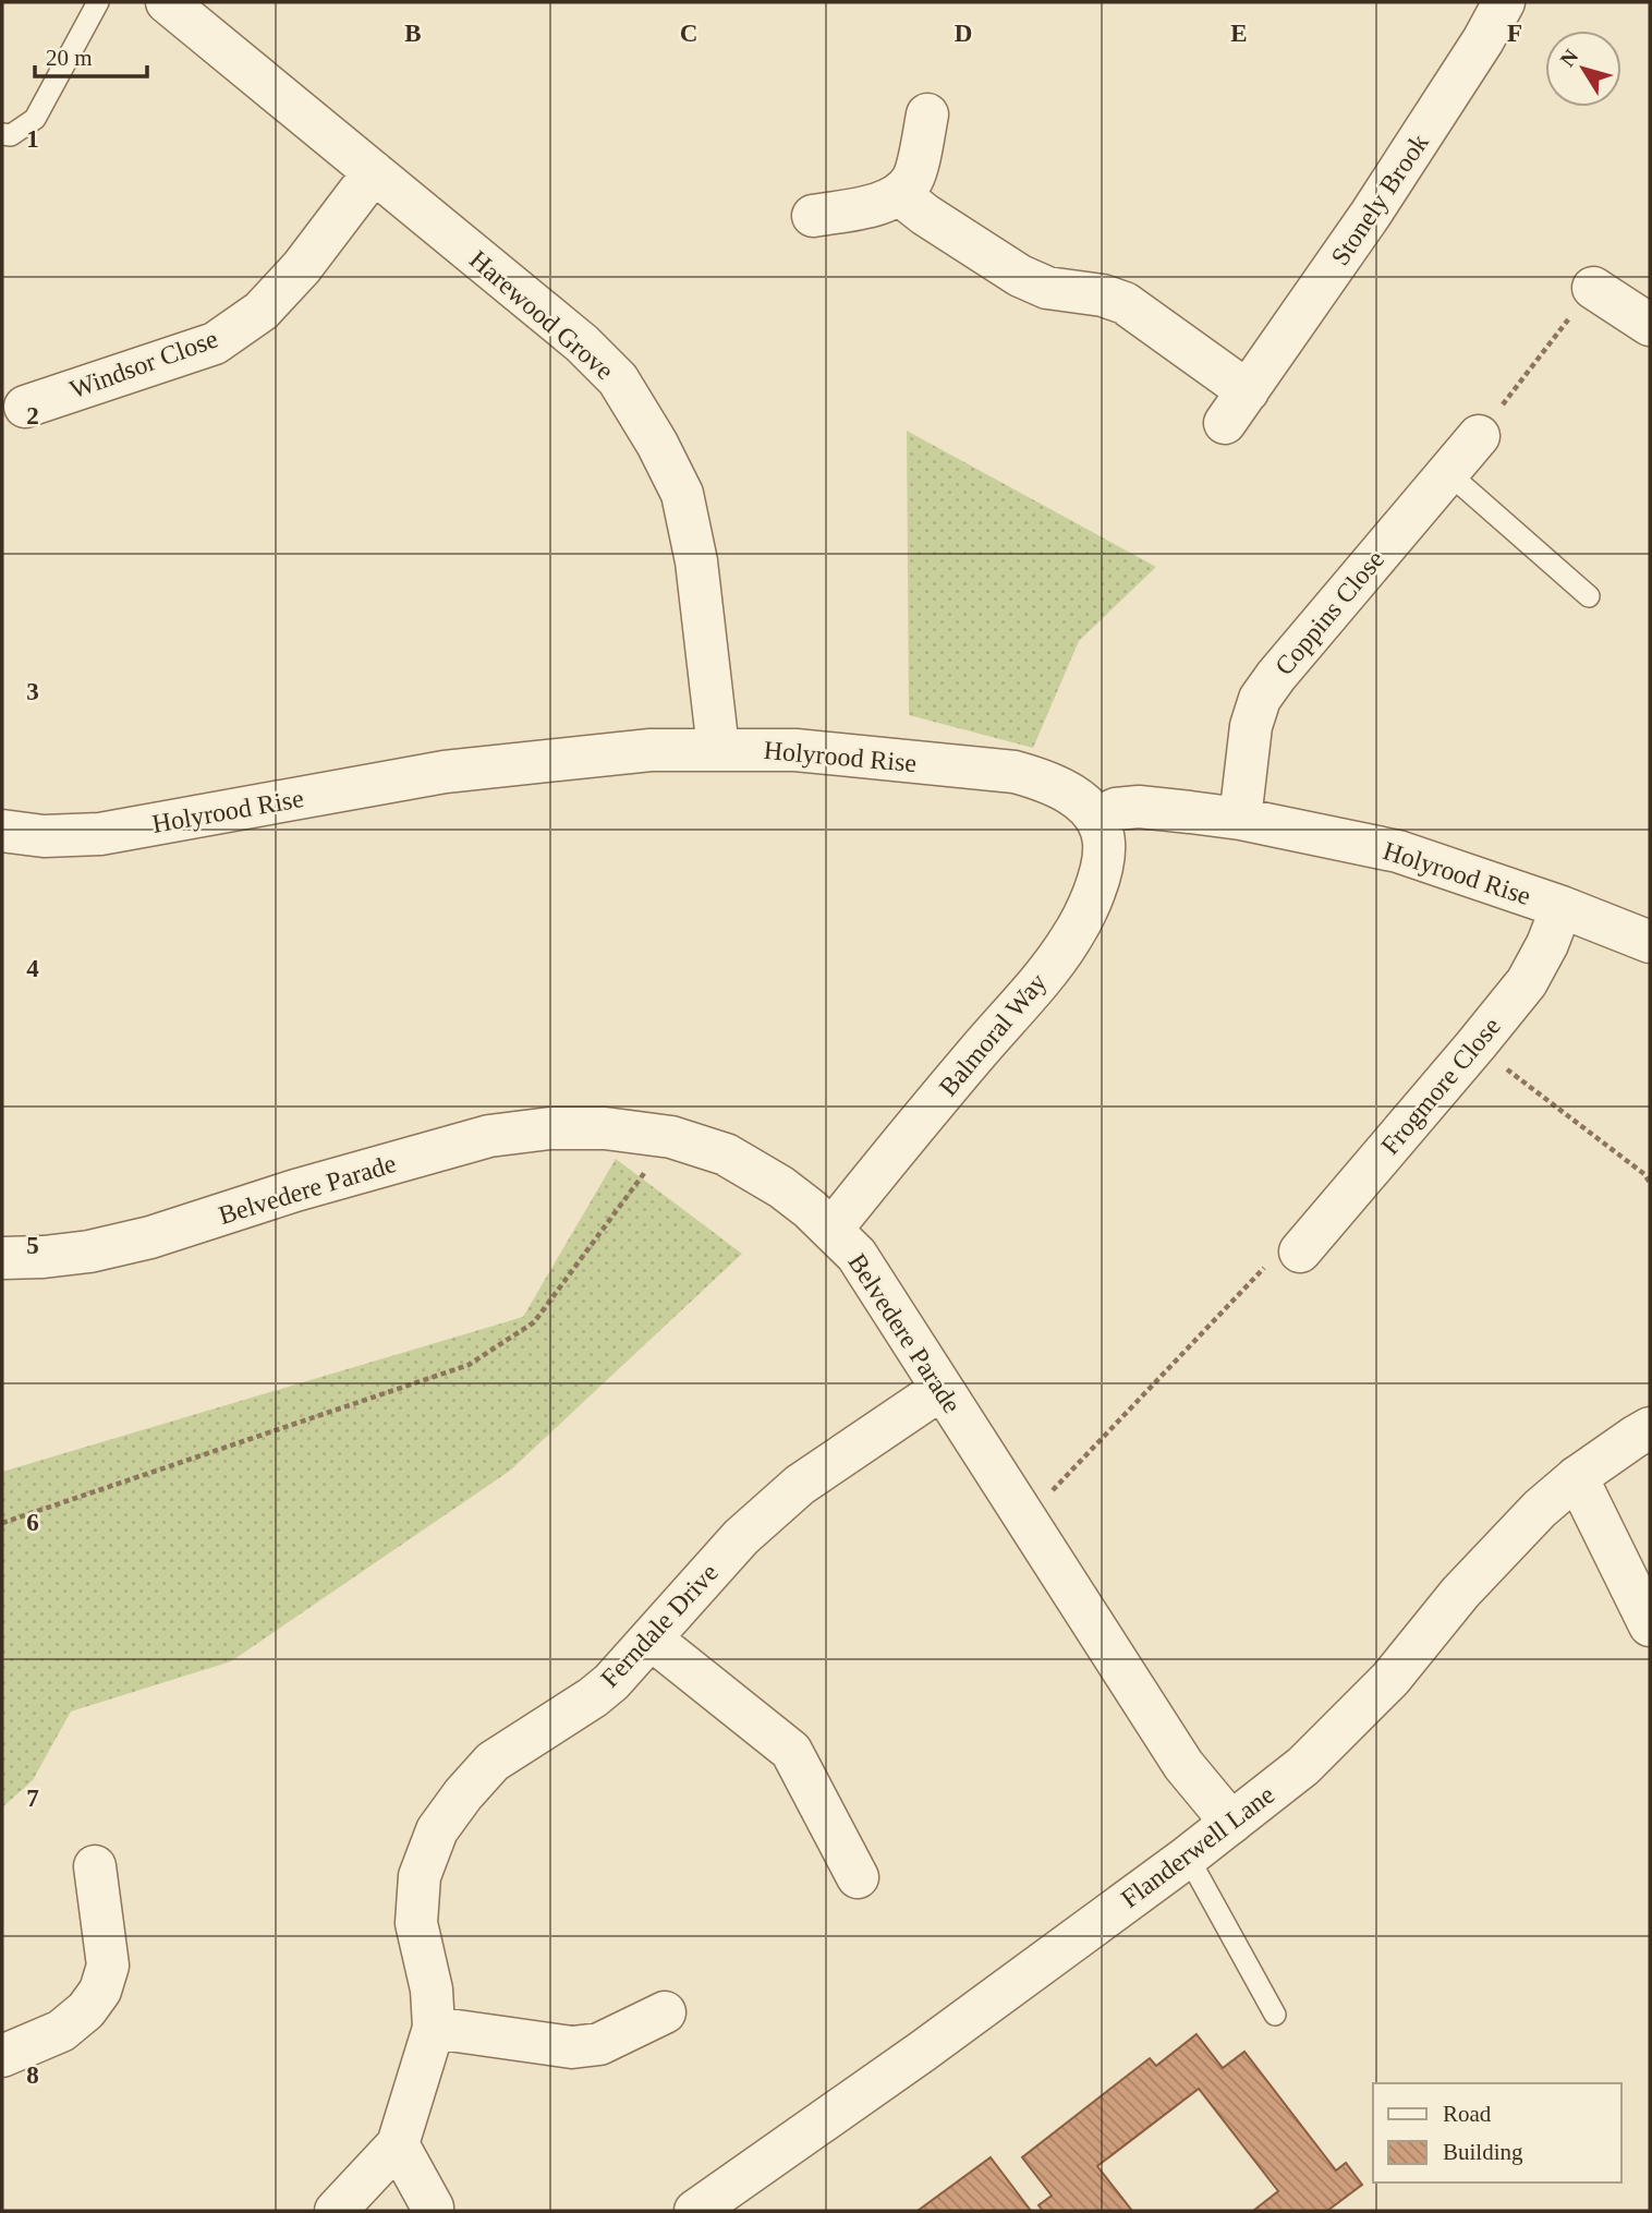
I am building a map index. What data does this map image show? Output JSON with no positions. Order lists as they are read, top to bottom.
{
  "streets": {
    "street": [
      "Stonely Brook",
      "Harewood Grove",
      "Windsor Close",
      "Coppins Close",
      "Holyrood Rise",
      "Balmoral Way",
      "Frogmore Close",
      "Belvedere Parade",
      "Ferndale Drive",
      "Flanderwell Lane"
    ]
  },
  "crossings": [
    ["Harewood Grove", "Windsor Close"],
    ["Harewood Grove", "Holyrood Rise"],
    ["Coppins Close", "Holyrood Rise"],
    ["Holyrood Rise", "Balmoral Way"],
    ["Holyrood Rise", "Frogmore Close"],
    ["Balmoral Way", "Belvedere Parade"],
    ["Belvedere Parade", "Ferndale Drive"],
    ["Belvedere Parade", "Flanderwell Lane"]
  ],
  "legend": ["Road", "Building"],
  "scale_bar": "20 m",
  "north": "top left",
  "grid": {
    "columns": [
      "B",
      "C",
      "D",
      "E",
      "F"
    ],
    "rows": [
      "1",
      "2",
      "3",
      "4",
      "5",
      "6",
      "7",
      "8"
    ]
  }
}
